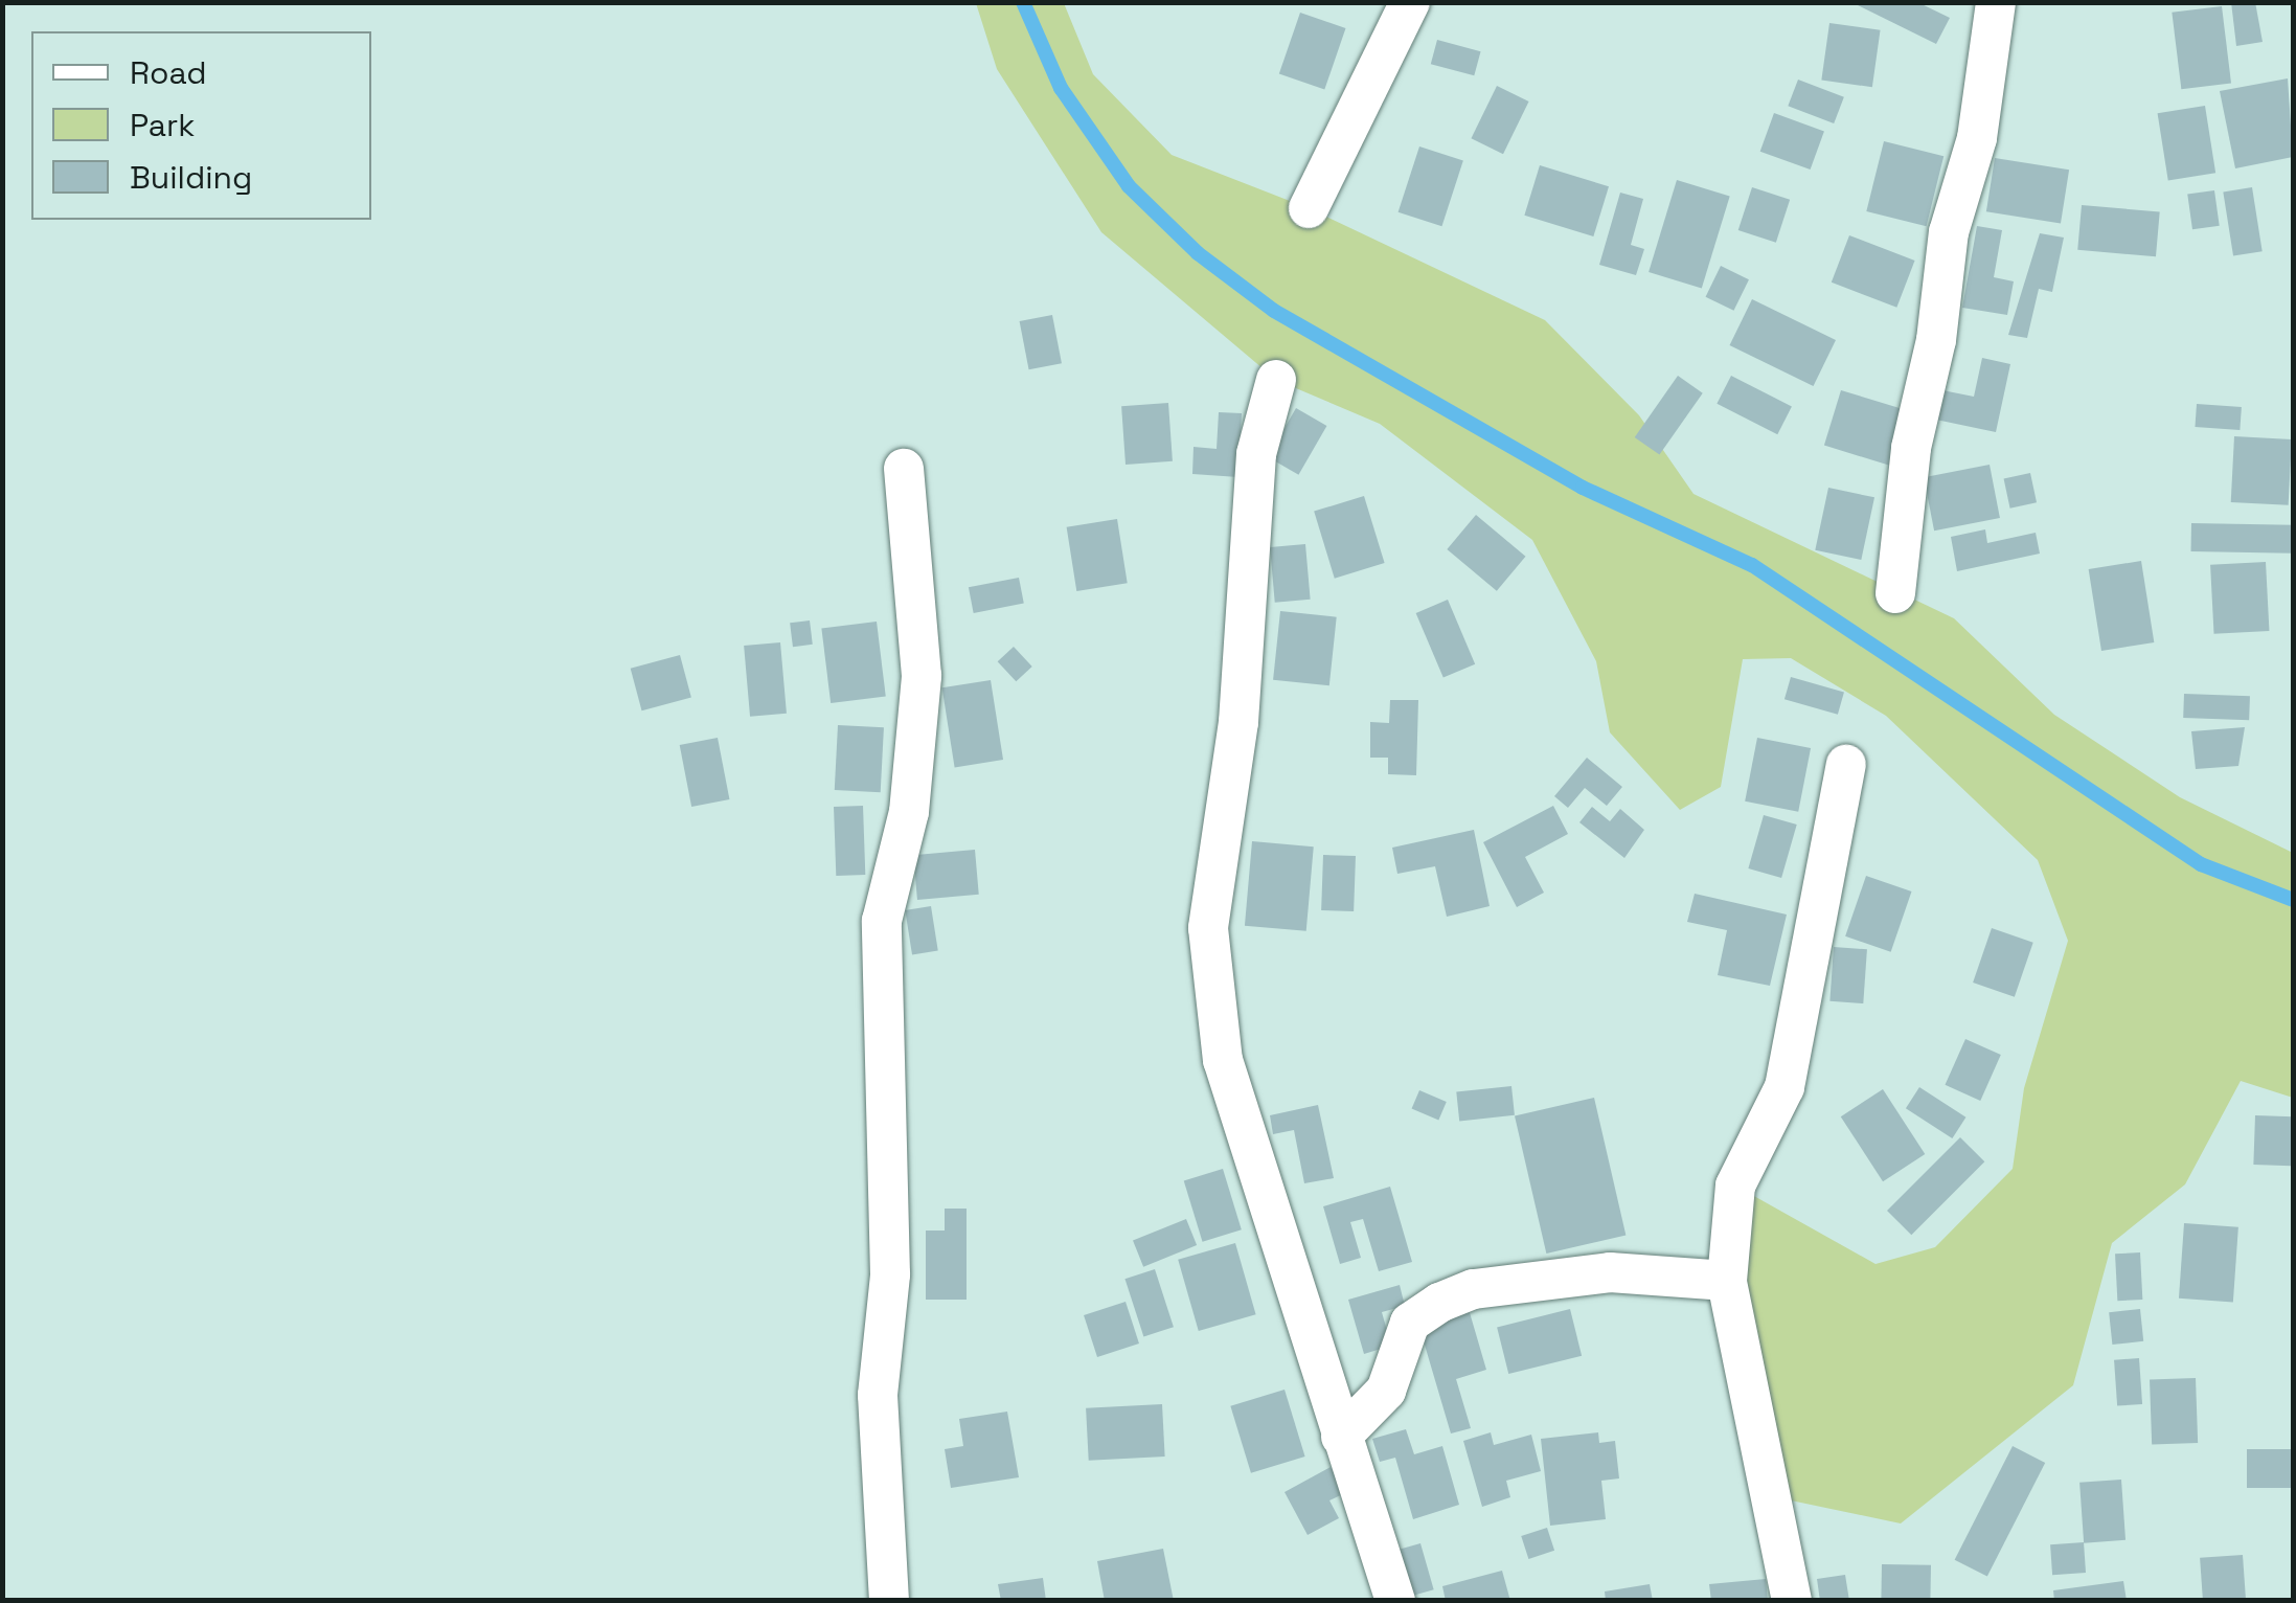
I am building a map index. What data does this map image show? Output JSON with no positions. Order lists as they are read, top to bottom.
{
  "legend": ["Road", "Park", "Building"]
}
